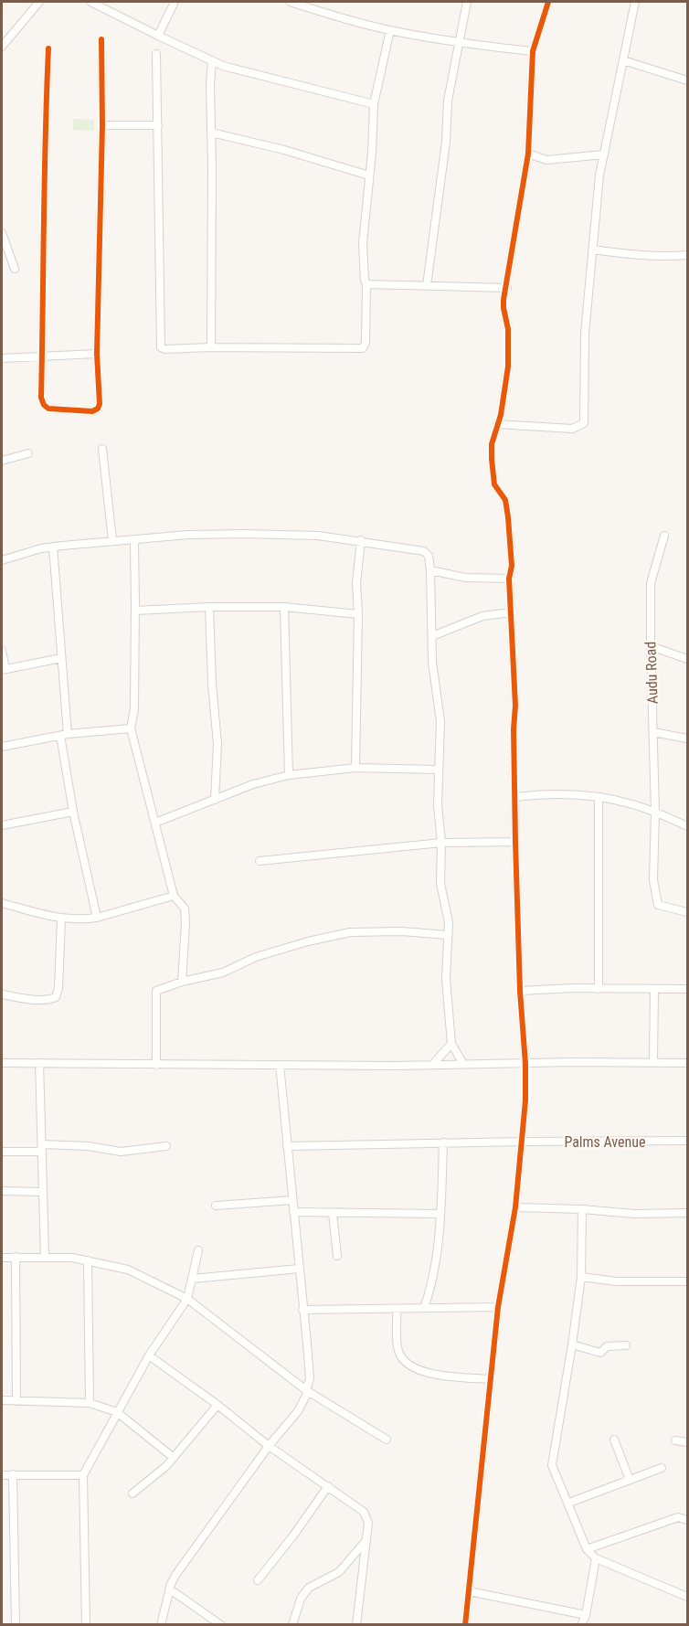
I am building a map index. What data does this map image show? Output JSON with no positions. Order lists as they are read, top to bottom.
{
  "streets": {
    "street": ["Audu Road", "Palms Avenue"]
  }
}
